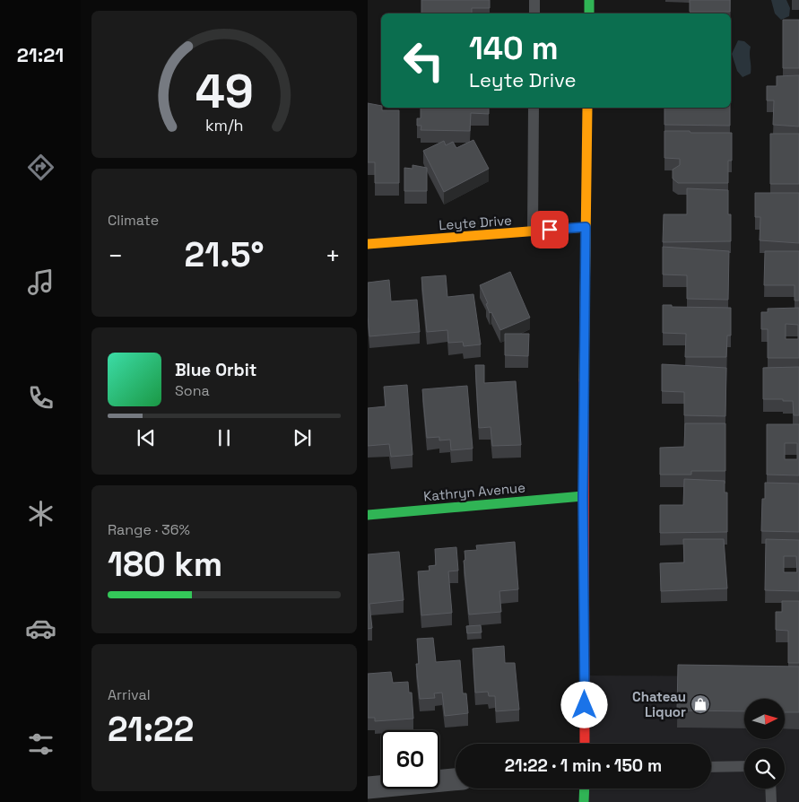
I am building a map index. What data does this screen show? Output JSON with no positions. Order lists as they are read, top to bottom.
{
  "streets": {
    "main road": ["Leyte Drive", "Kathryn Avenue"]
  },
  "places": {
    "shop": ["Chateau Liquor"]
  },
  "north": "right",
  "page": {
    "tabs": "21:21",
    "turn": ["140 m", "Leyte Drive"],
    "tile": [
      "Climate",
      ["Range · 36%", "180 km"],
      ["Arrival", "21:22"]
    ],
    "heat": ["−", "21.5°", "+"],
    "song": ["Blue Orbit", "Sona"],
    "limit": "60",
    "trip": "21:22 · 1 min · 150 m",
    "gauge": ["49", "km/h"]
  }
}
